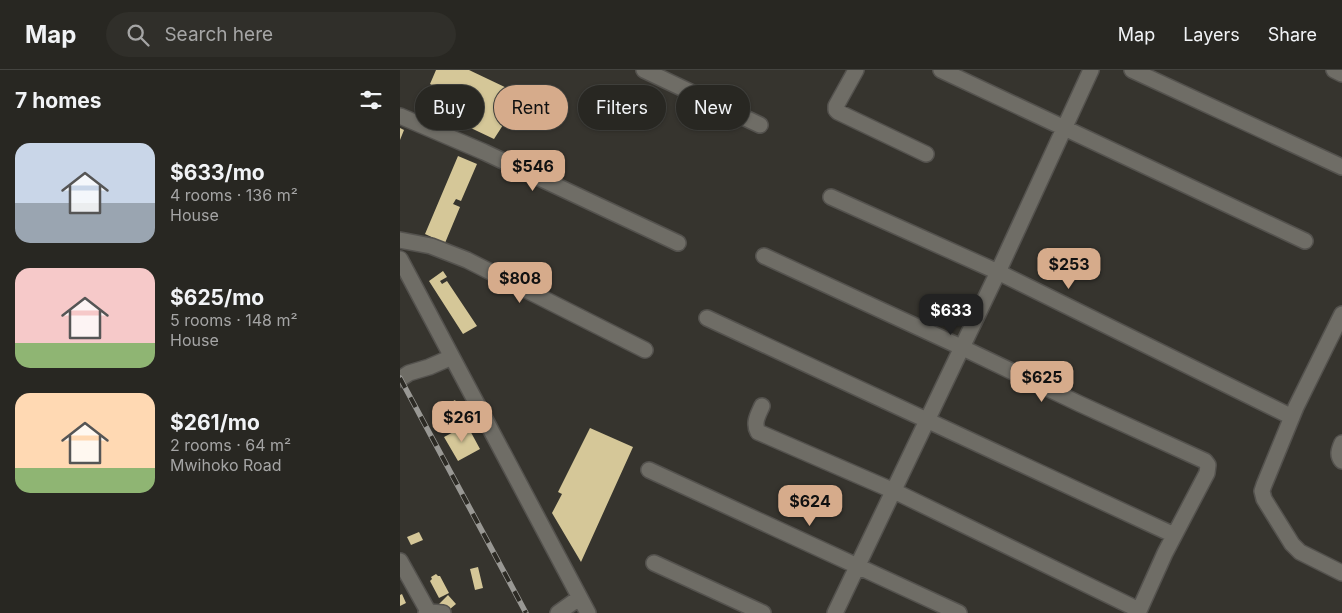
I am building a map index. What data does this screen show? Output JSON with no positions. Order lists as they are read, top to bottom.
{
  "page": {
    "header": "Map",
    "search": "Search here",
    "nav": ["Map", "Layers", "Share"],
    "heading": "7 homes",
    "chip": [
      "Buy",
      "Rent",
      "Filters",
      "New"
    ],
    "list": [
      {
        "name": "$633/mo",
        "note": "4 rooms · 136 m² · House"
      },
      {
        "name": "$625/mo",
        "note": "5 rooms · 148 m² · House"
      },
      {
        "name": "$261/mo",
        "note": "2 rooms · 64 m² · Mwihoko Road"
      }
    ],
    "price": [
      "$546",
      "$253",
      "$808",
      "$633",
      "$625",
      "$261",
      "$624"
    ]
  }
}
